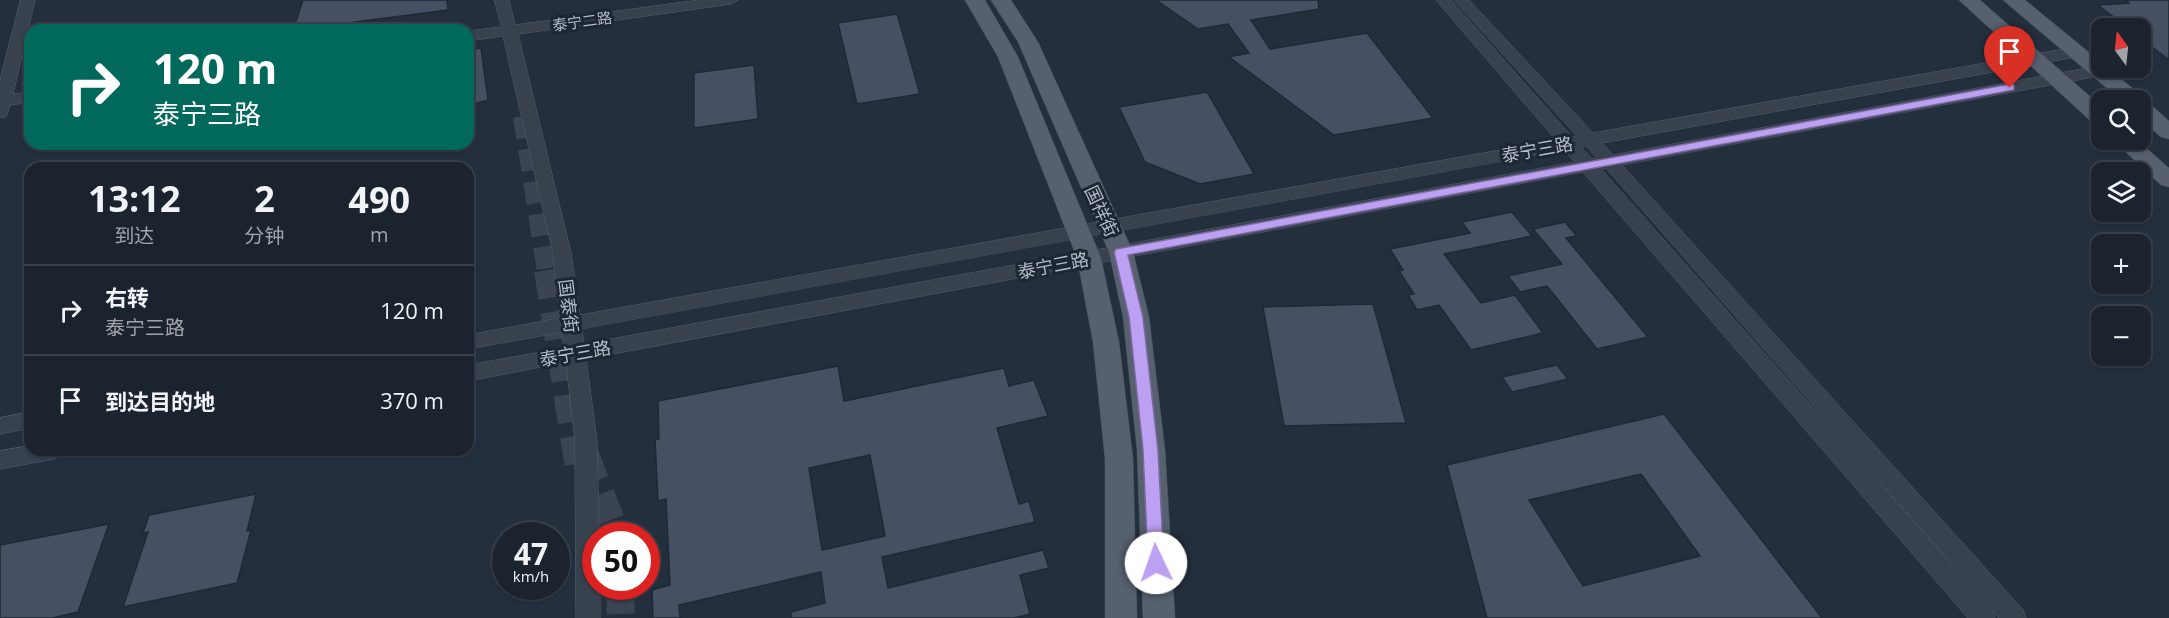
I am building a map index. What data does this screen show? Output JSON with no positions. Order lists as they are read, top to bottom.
{
  "streets": {
    "main road": ["国祥街"],
    "street": ["泰宁二路", "泰宁三路", "国泰街"]
  },
  "crossings": [
    ["泰宁二路", "国泰街"],
    ["泰宁三路", "国祥街"],
    ["泰宁三路", "国泰街"]
  ],
  "north": "top",
  "page": {
    "map_buttons": ["+", "−"],
    "turn": ["120 m", "泰宁三路"],
    "eta": [
      "13:12",
      "到达",
      "2",
      "分钟",
      "490",
      "m"
    ],
    "list": [
      {
        "name": "右转",
        "note": "泰宁三路",
        "value": "120 m"
      },
      {
        "name": "到达目的地",
        "value": "370 m"
      }
    ],
    "speed": "47 km/h",
    "limit": "50"
  }
}
